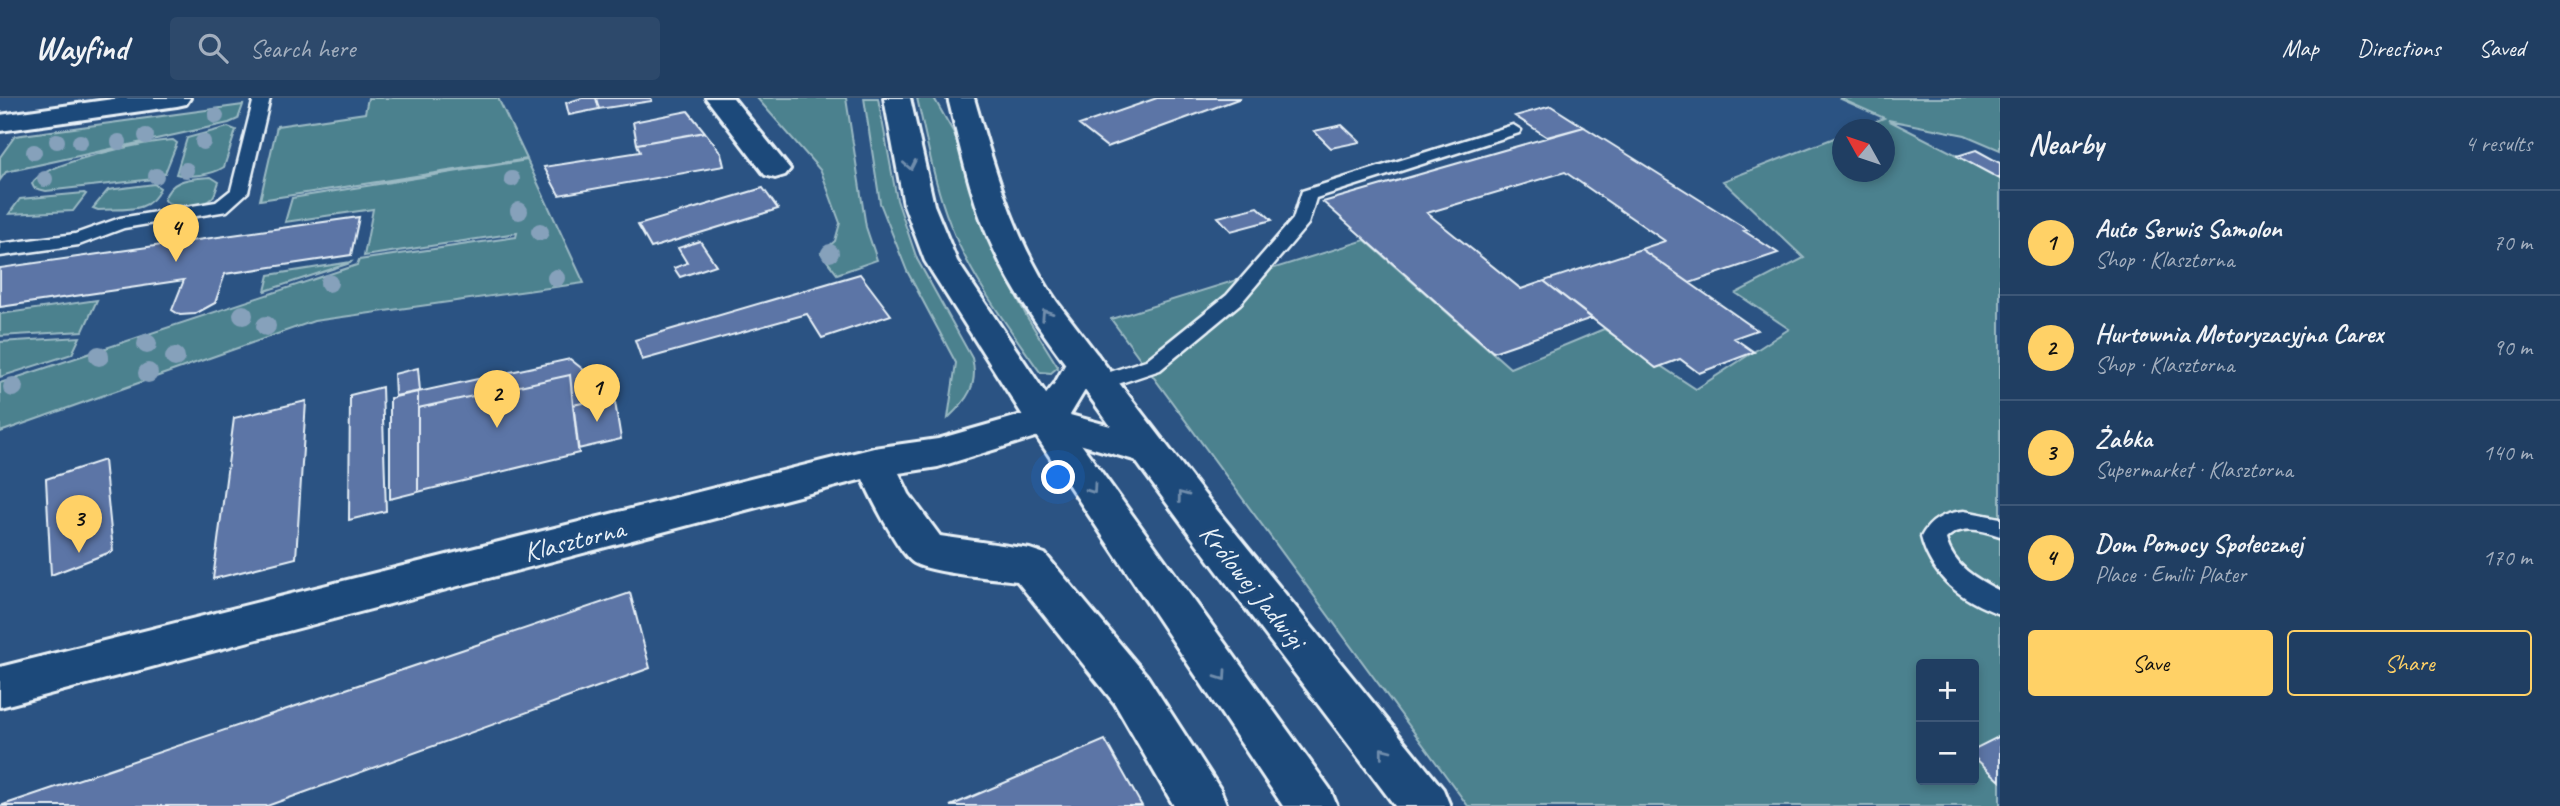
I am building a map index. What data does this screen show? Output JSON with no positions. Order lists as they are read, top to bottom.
{
  "streets": {
    "main road": ["Klasztorna", "Królowej Jadwigi"]
  },
  "north": "top left",
  "page": {
    "header": "Wayfind",
    "search": "Search here",
    "nav": ["Map", "Directions", "Saved"],
    "heading": ["Nearby", "4 results"],
    "list": [
      {
        "mark": "1",
        "name": "Auto Serwis Samolon",
        "note": "Shop · Klasztorna",
        "value": "70 m"
      },
      {
        "mark": "2",
        "name": "Hurtownia Motoryzacyjna Carex",
        "note": "Shop · Klasztorna",
        "value": "90 m"
      },
      {
        "mark": "3",
        "name": "Żabka",
        "note": "Supermarket · Klasztorna",
        "value": "140 m"
      },
      {
        "mark": "4",
        "name": "Dom Pomocy Społecznej",
        "note": "Place · Emilii Plater",
        "value": "170 m"
      }
    ],
    "pins": [
      "4",
      "1",
      "2",
      "3"
    ],
    "buttons": ["Save", "Share"],
    "map_buttons": ["+", "−"]
  }
}
